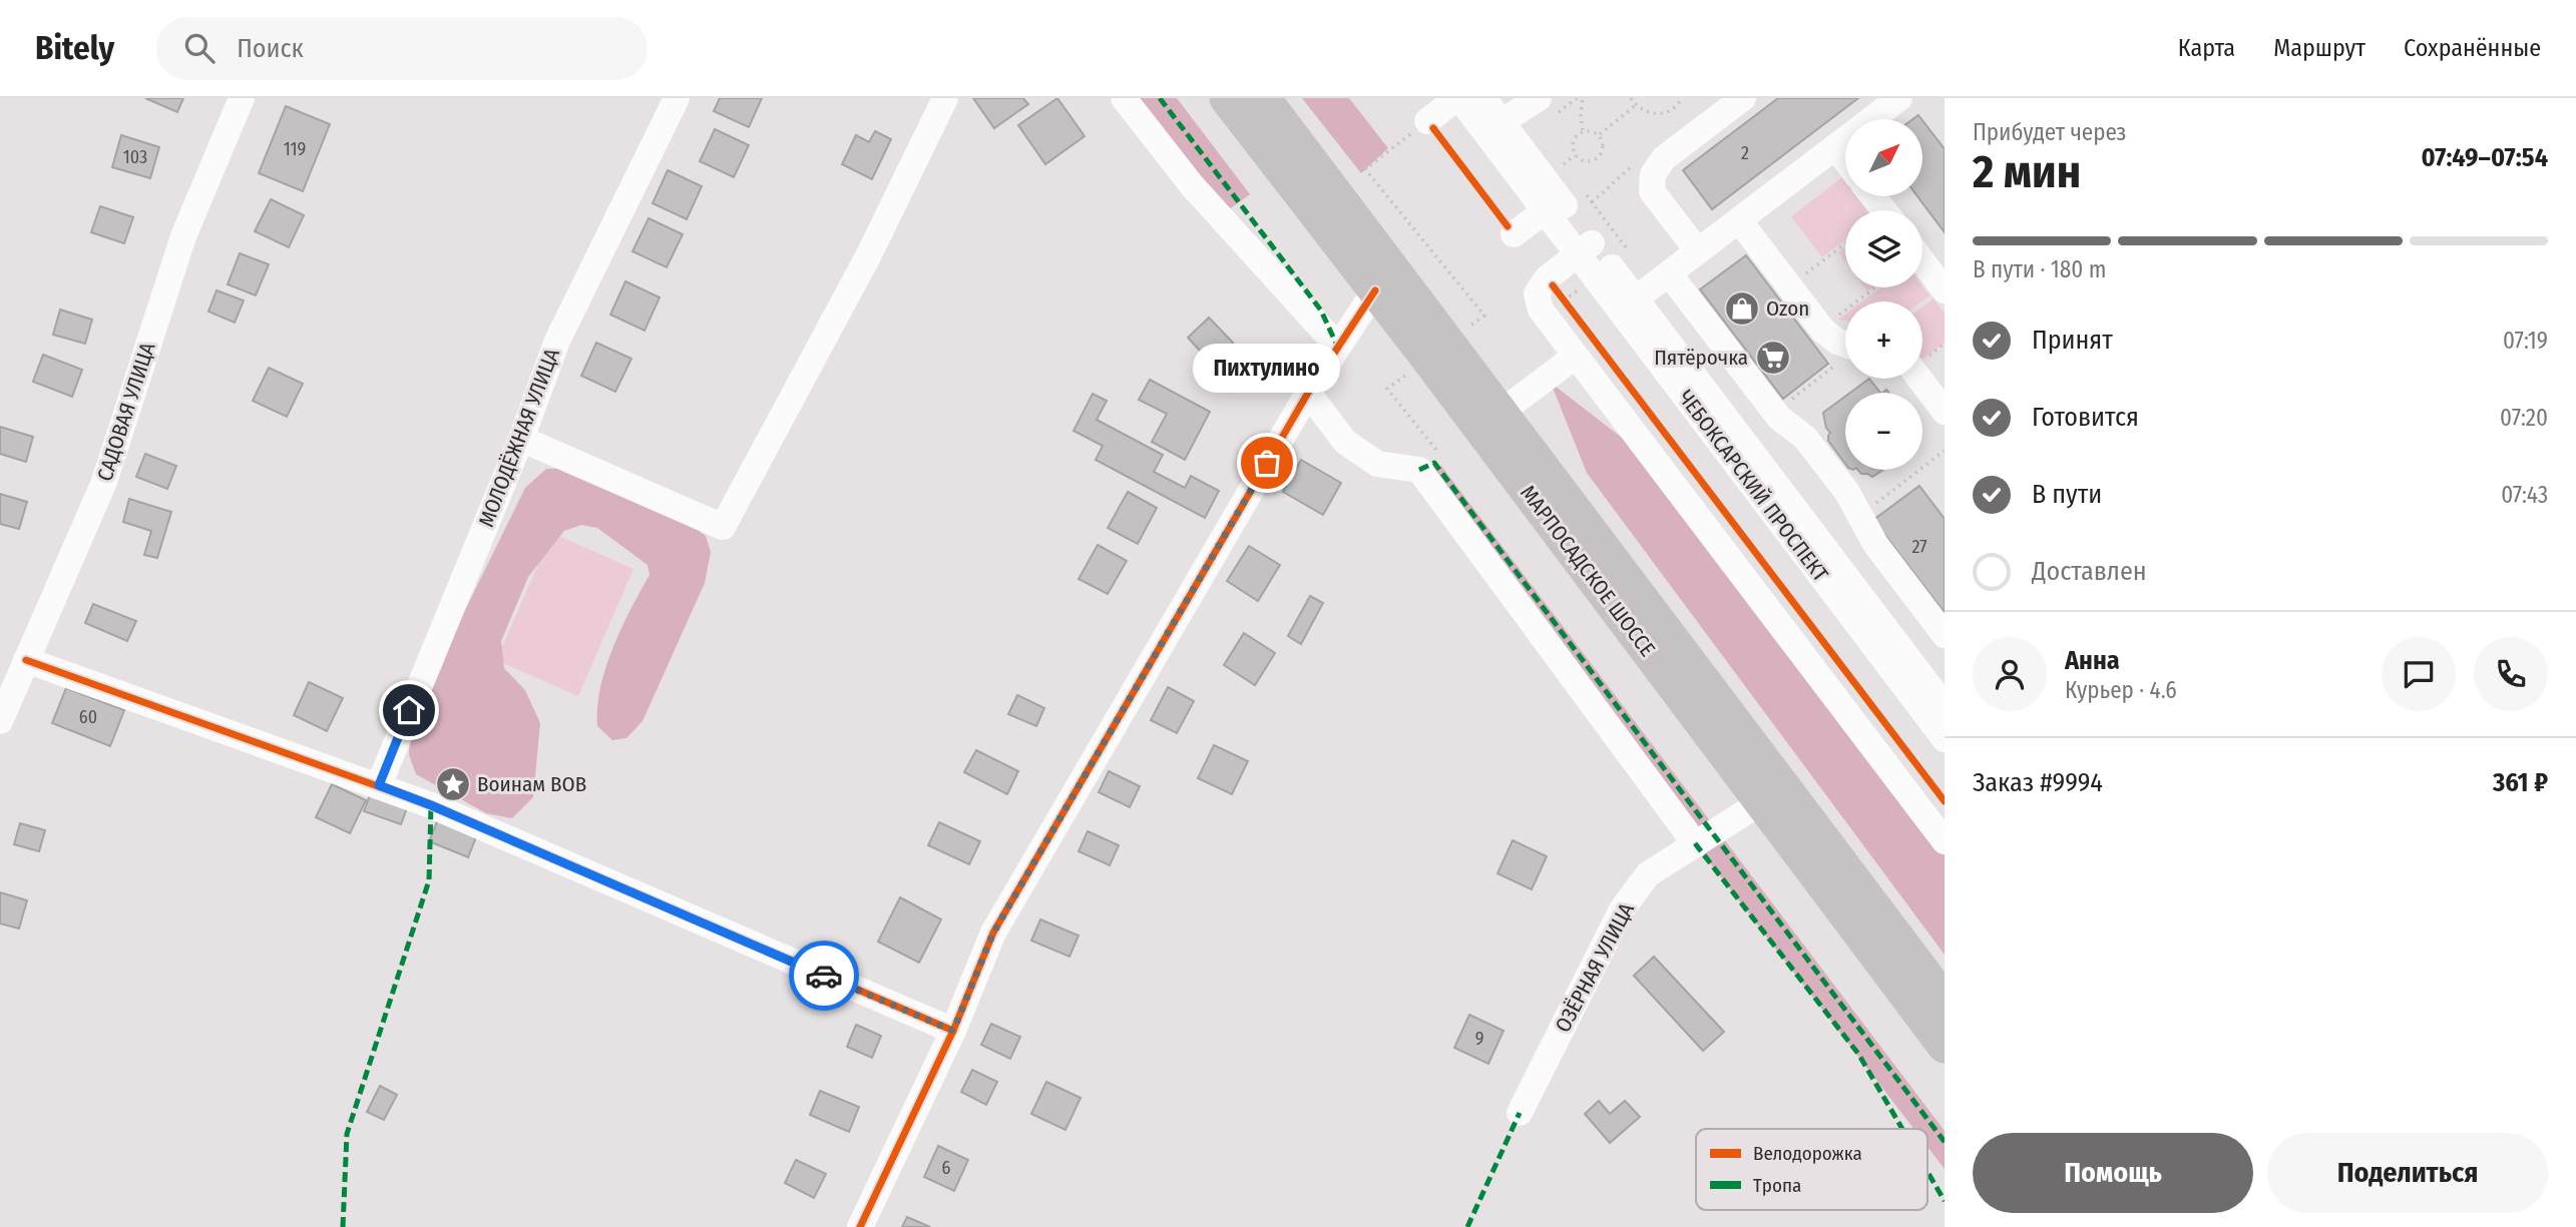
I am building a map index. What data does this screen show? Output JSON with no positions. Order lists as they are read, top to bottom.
{
  "streets": {
    "main road": ["МАРПОСАДСКОЕ ШОССЕ"],
    "street": [
      "САДОВАЯ УЛИЦА",
      "МОЛОДЁЖНАЯ УЛИЦА",
      "ЧЕБОКСАРСКИЙ ПРОСПЕКТ",
      "ОЗЁРНАЯ УЛИЦА"
    ]
  },
  "crossings": [
    ["МАРПОСАДСКОЕ ШОССЕ", "ОЗЁРНАЯ УЛИЦА"]
  ],
  "places": {
    "shop": ["Ozon"],
    "supermarket": ["Пятёрочка"],
    "other": ["Пихтулино"],
    "place": ["Воинам ВОВ"]
  },
  "house_numbers": [
    "119",
    "2",
    "103",
    "27",
    "60",
    "9",
    "6"
  ],
  "legend": ["Велодорожка", "Тропа"],
  "north": "top right",
  "page": {
    "header": "Bitely",
    "search": "Поиск",
    "nav": ["Карта", "Маршрут", "Сохранённые"],
    "heading": ["2 мин", "Прибудет через", "07:49–07:54"],
    "panel": [
      "Анна",
      "Курьер · 4.6",
      "Заказ #9994",
      "361 ₽"
    ],
    "map_buttons": ["+", "−"],
    "bar": "В пути · 180 m",
    "list": [
      ["Принят", "07:19"],
      ["Готовится", "07:20"],
      ["В пути", "07:43"],
      "Доставлен"
    ],
    "bubble": "Пихтулино",
    "buttons": ["Помощь", "Поделиться"]
  }
}
